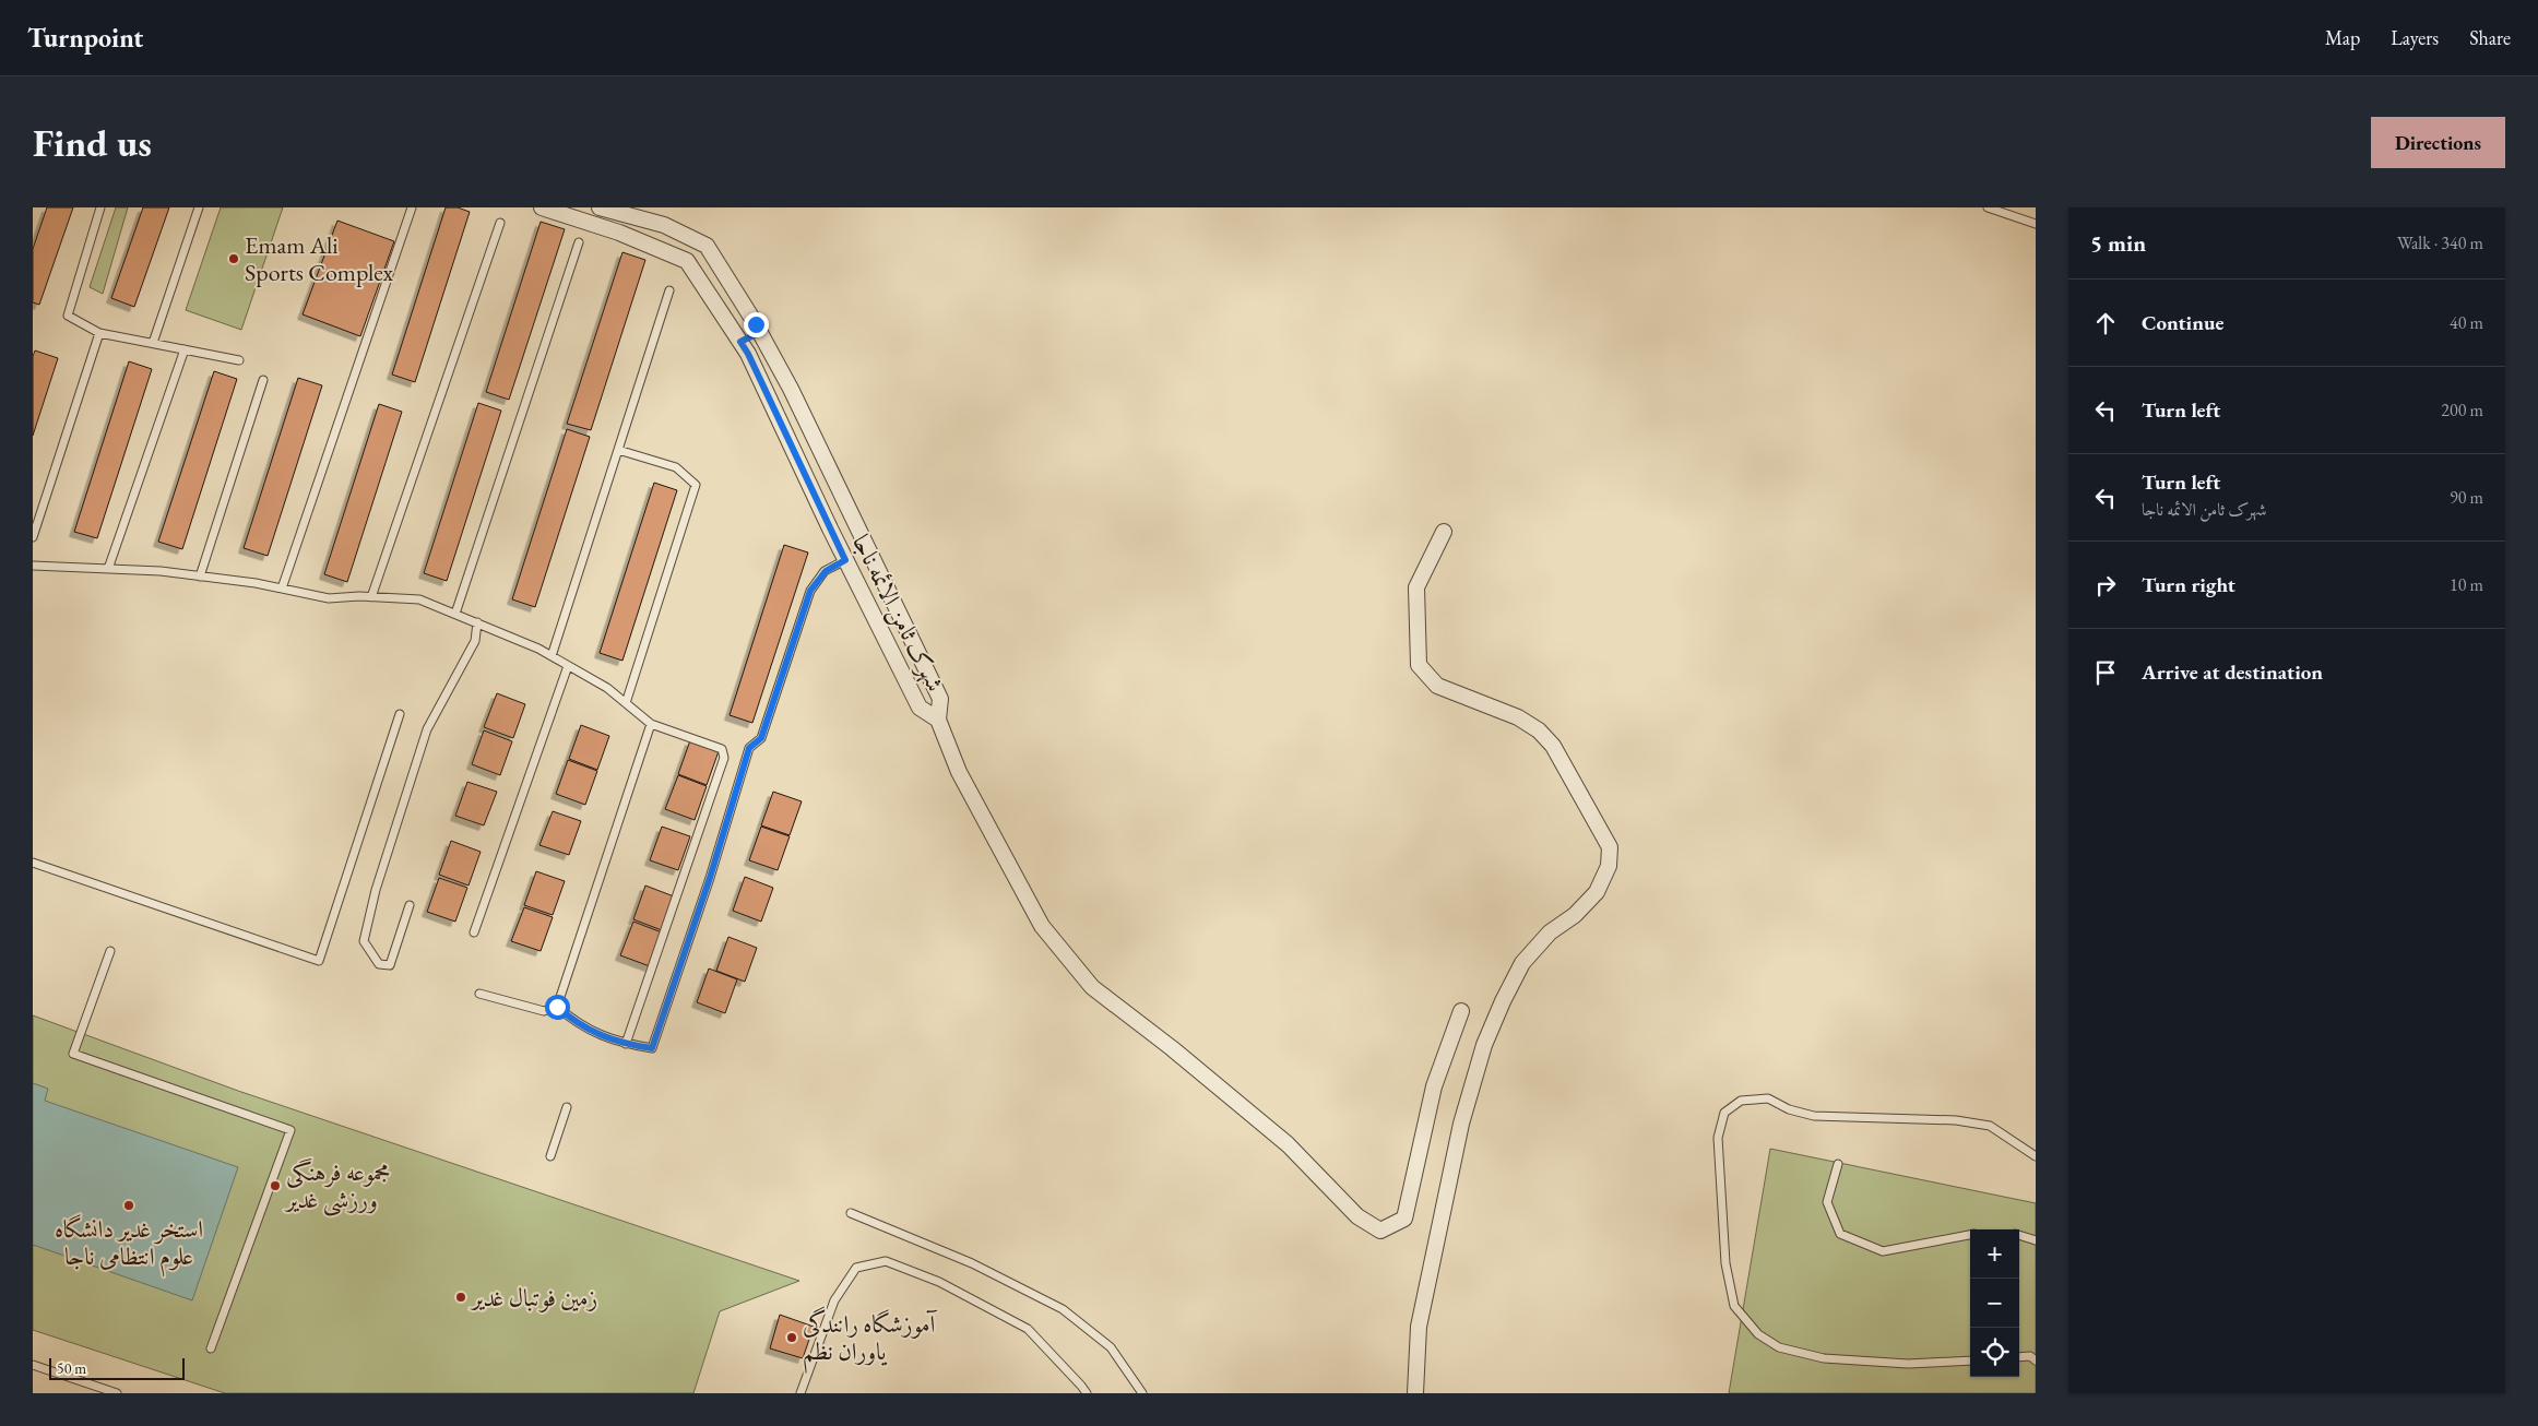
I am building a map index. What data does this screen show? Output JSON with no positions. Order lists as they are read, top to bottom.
{
  "streets": {
    "street": ["شهرک ثامن الائمه ناجا"]
  },
  "places": [
    "Emam Ali Sports Complex",
    "مجموعه فرهنگی ورزشی غدیر",
    "استخر غدیر دانشگاه علوم انتظامی ناجا",
    "زمین فوتبال غدیر",
    "آموزشگاه رانندگی یاوران نظم"
  ],
  "scale_bar": "50 m",
  "page": {
    "header": "Turnpoint",
    "nav": ["Map", "Layers", "Share"],
    "buttons": "Directions",
    "title": "Find us",
    "heading": ["5 min", "Walk · 340 m"],
    "list": [
      ["Continue", "40 m"],
      ["Turn left", "200 m"],
      ["Turn left", "شهرک ثامن الائمه ناجا", "90 m"],
      ["Turn right", "10 m"],
      "Arrive at destination"
    ],
    "map_buttons": ["+", "−"],
    "scale": "50 m"
  }
}
